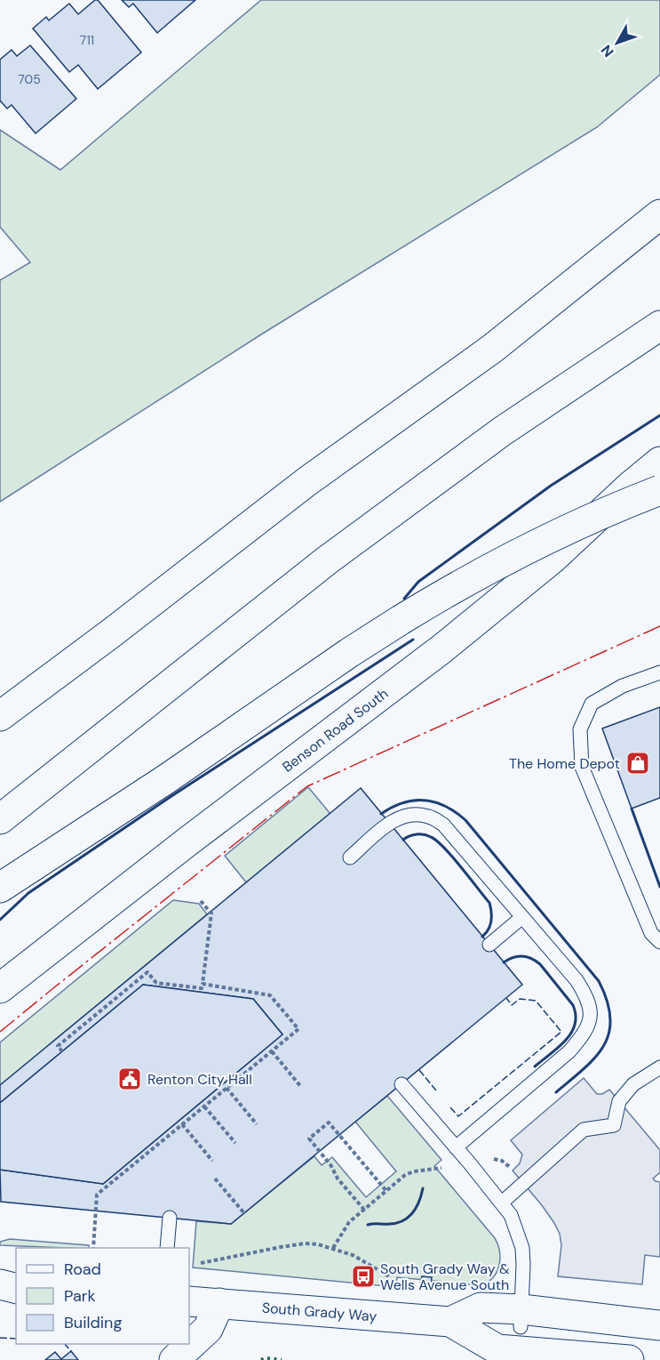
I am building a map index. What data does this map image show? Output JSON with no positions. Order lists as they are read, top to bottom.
{
  "streets": {
    "main road": ["Benson Road South", "South Grady Way"]
  },
  "places": {
    "shop": ["The Home Depot"],
    "public building": ["Renton City Hall"],
    "bus stop": ["South Grady Way & Wells Avenue South"]
  },
  "house_numbers": ["711", "705"],
  "legend": ["Road", "Park", "Building"],
  "north": "bottom left"
}
